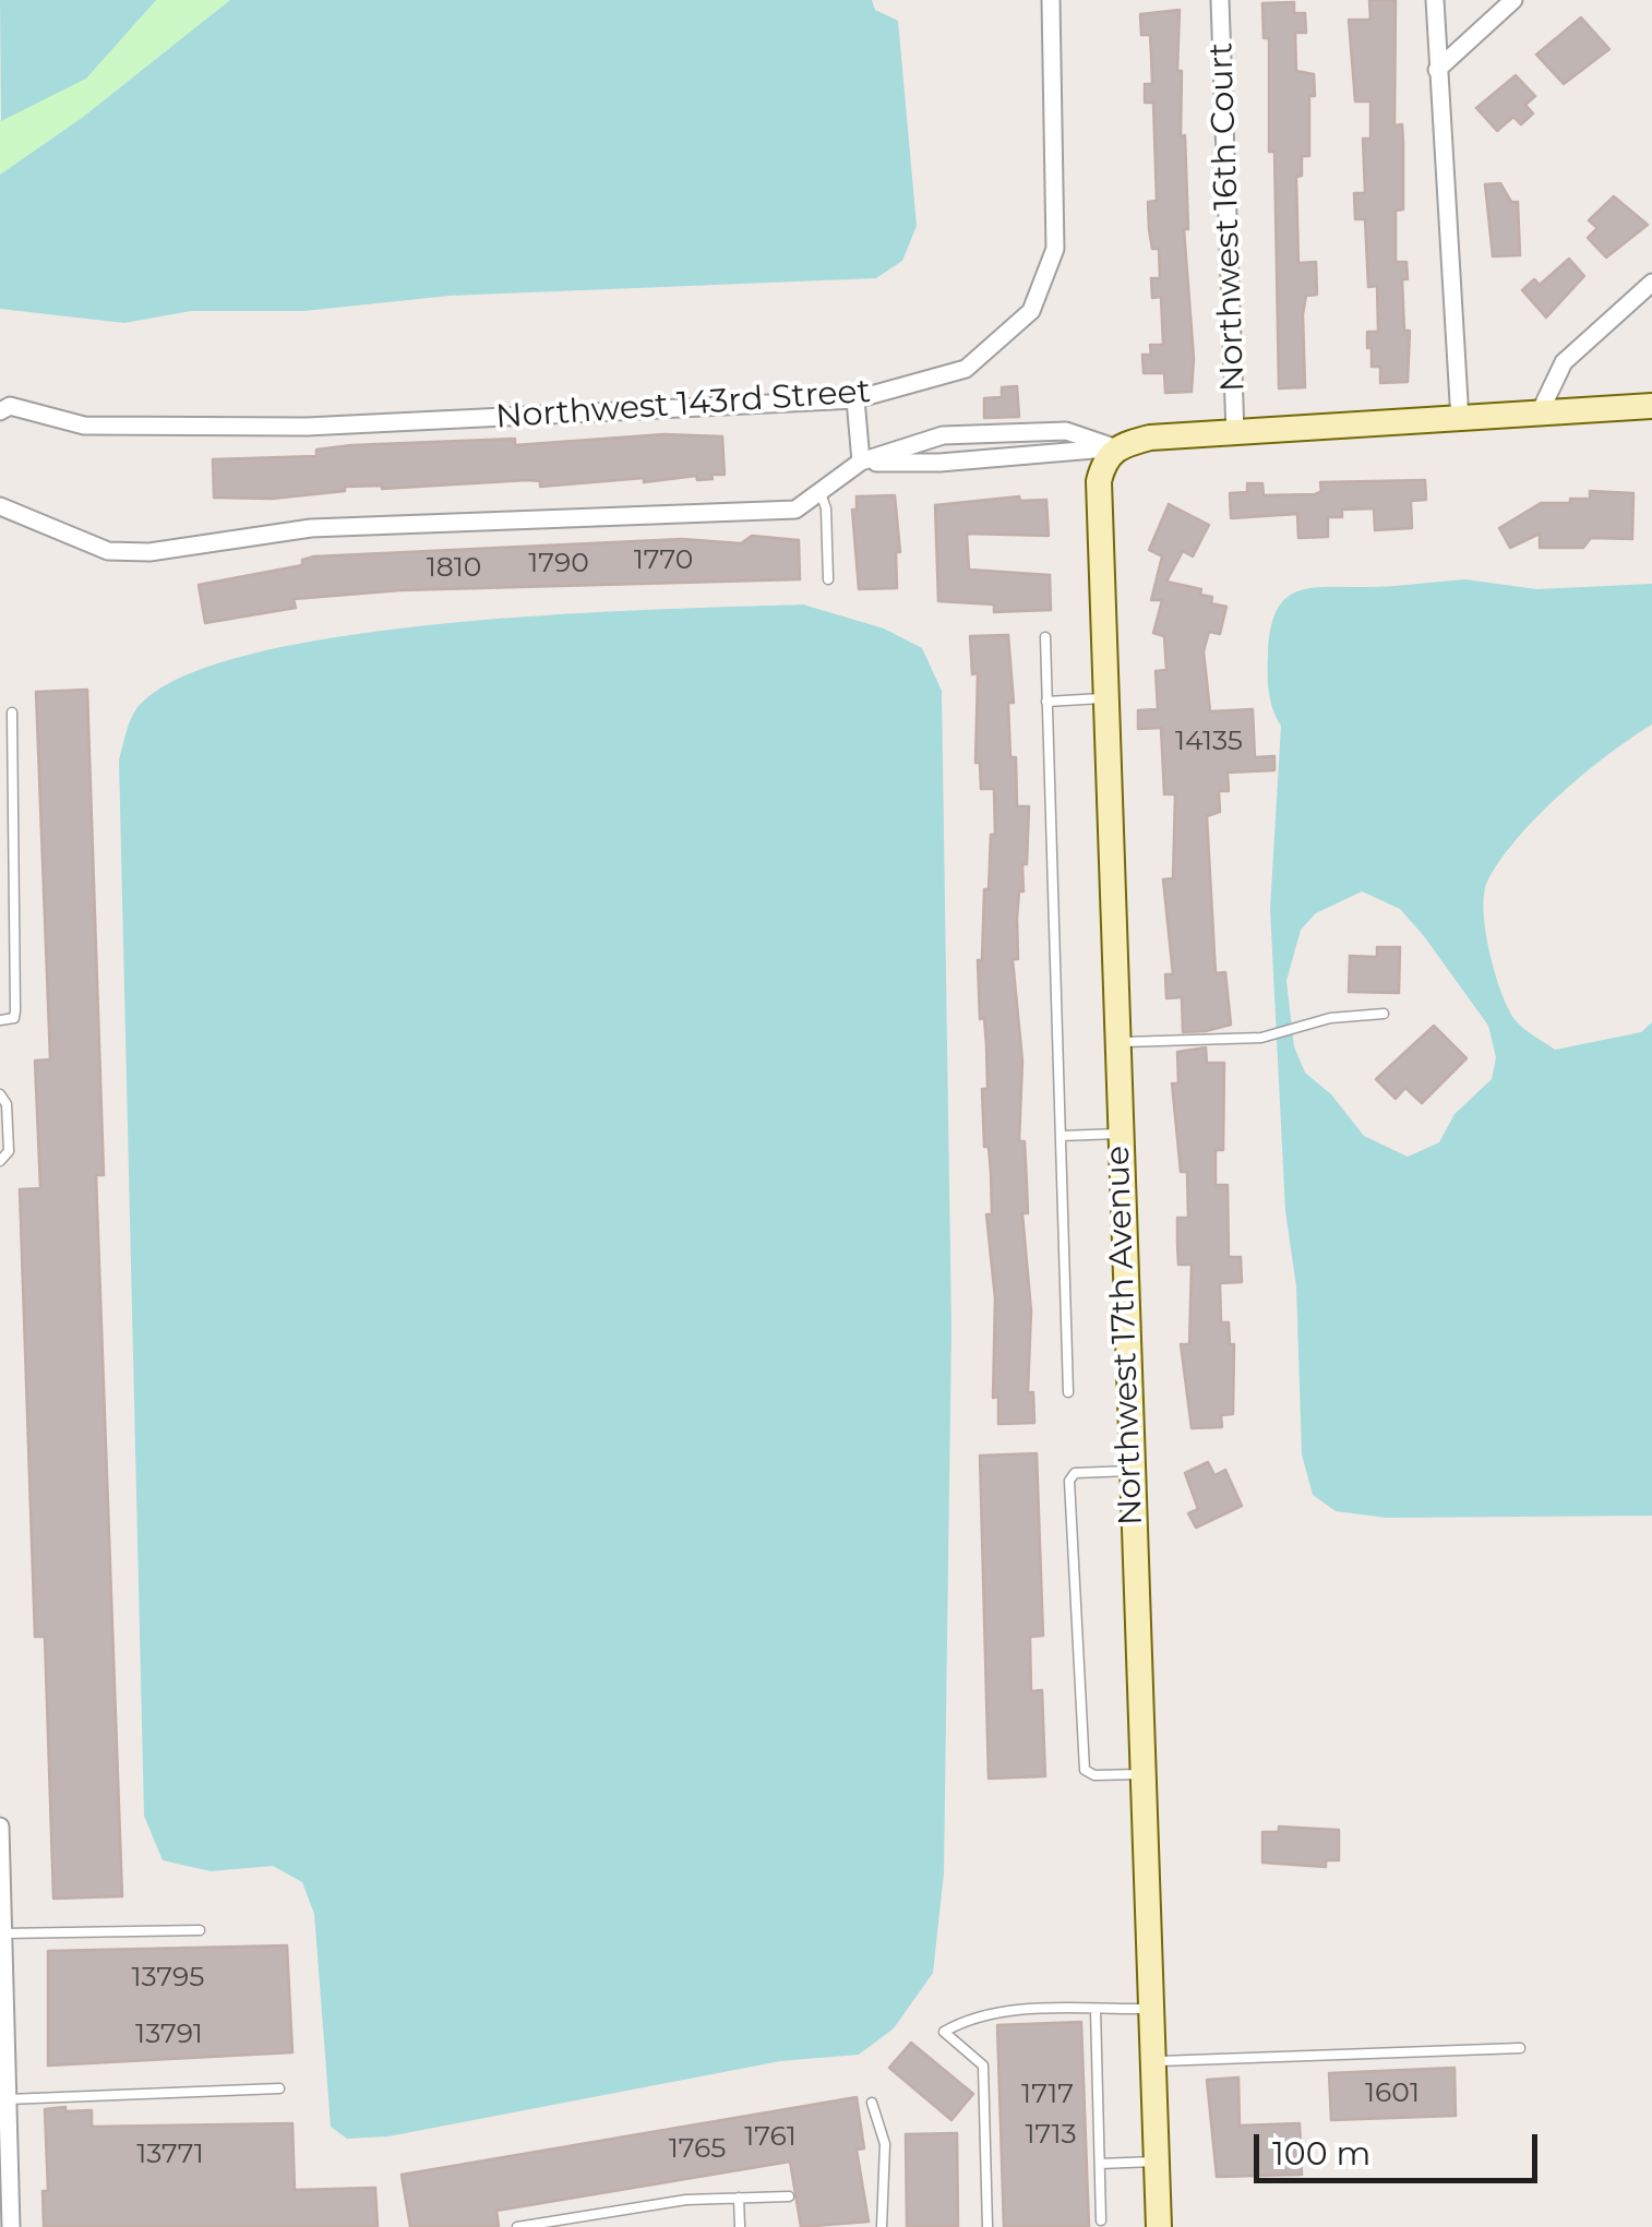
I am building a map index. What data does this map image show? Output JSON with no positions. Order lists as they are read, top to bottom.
{
  "streets": {
    "street": ["Northwest 16th Court", "Northwest 143rd Street", "Northwest 17th Avenue"]
  },
  "crossings": [
    ["Northwest 16th Court", "Northwest 143rd Street"],
    ["Northwest 143rd Street", "Northwest 17th Avenue"]
  ],
  "house_numbers": [
    "1770",
    "1790",
    "1810",
    "14135",
    "13795",
    "13791",
    "1601",
    "1717",
    "1713",
    "1761",
    "1765",
    "13771"
  ],
  "scale_bar": "100 m"
}
